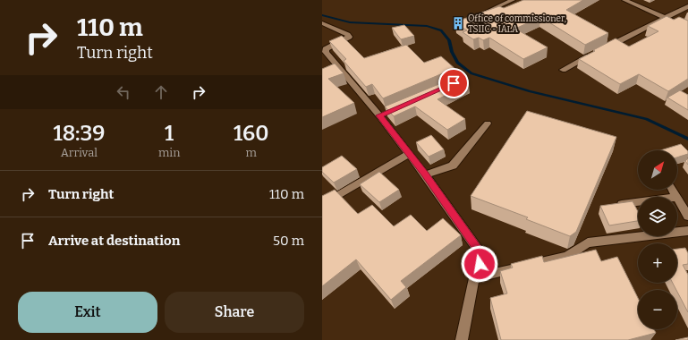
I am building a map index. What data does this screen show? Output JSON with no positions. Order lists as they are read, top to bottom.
{
  "places": {
    "building": ["Office of commissioner, TSIIC - IALA"]
  },
  "north": "top right",
  "page": {
    "turn": ["110 m", "Turn right"],
    "eta": [
      "18:39",
      "Arrival",
      "1",
      "min",
      "160",
      "m"
    ],
    "map_buttons": ["+", "−"],
    "list": [
      {
        "name": "Turn right",
        "value": "110 m"
      },
      {
        "name": "Arrive at destination",
        "value": "50 m"
      }
    ],
    "buttons": ["Exit", "Share"]
  }
}
